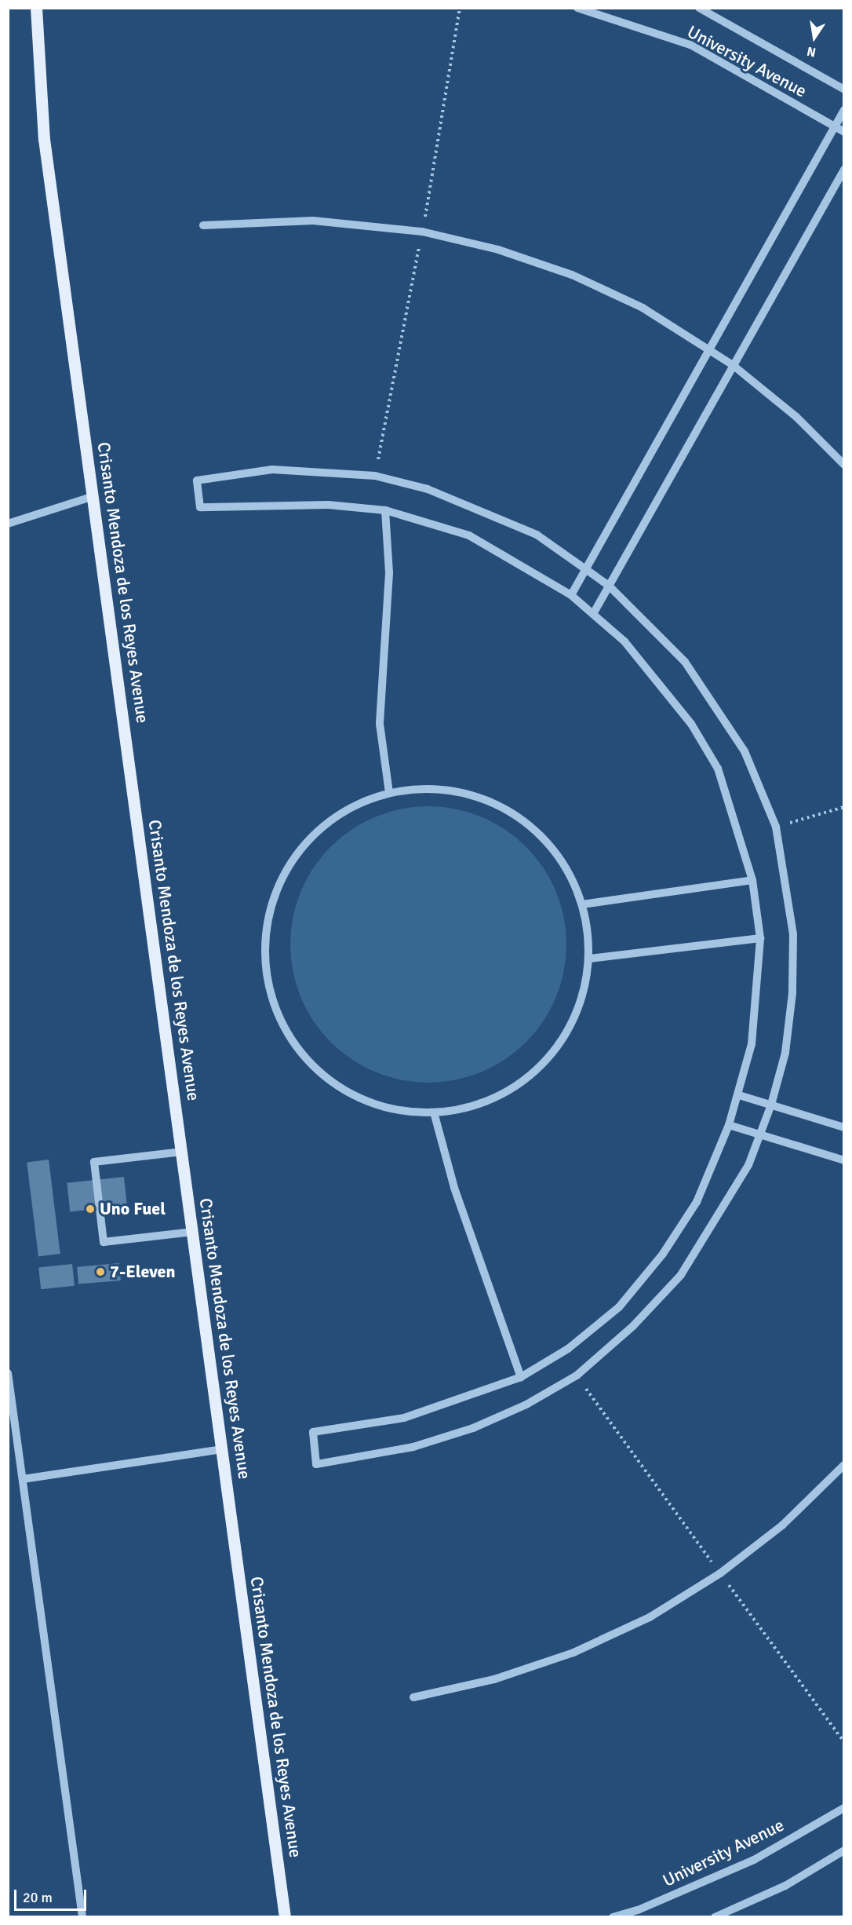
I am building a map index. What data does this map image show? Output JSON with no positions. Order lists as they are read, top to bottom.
{
  "streets": {
    "main road": ["Crisanto Mendoza de los Reyes Avenue"],
    "street": ["University Avenue"]
  },
  "places": ["Uno Fuel", "7-Eleven"],
  "scale_bar": "20 m",
  "north": "bottom"
}
